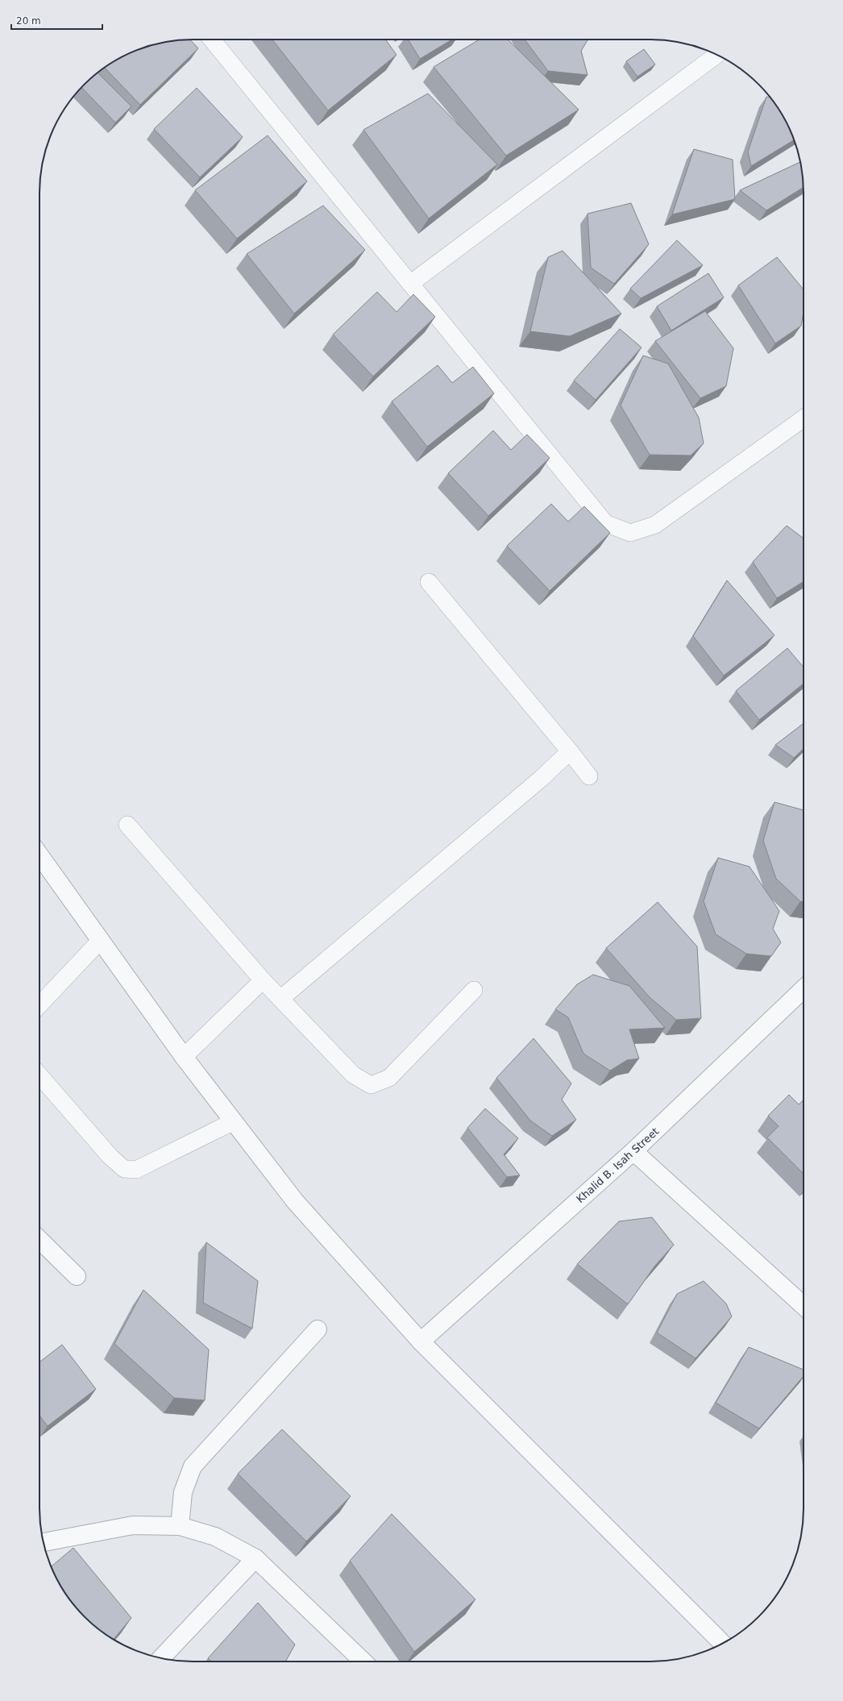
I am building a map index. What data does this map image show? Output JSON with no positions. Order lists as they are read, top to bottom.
{
  "streets": {
    "street": ["Khalid B. Isah Street"]
  },
  "scale_bar": "20 m"
}
